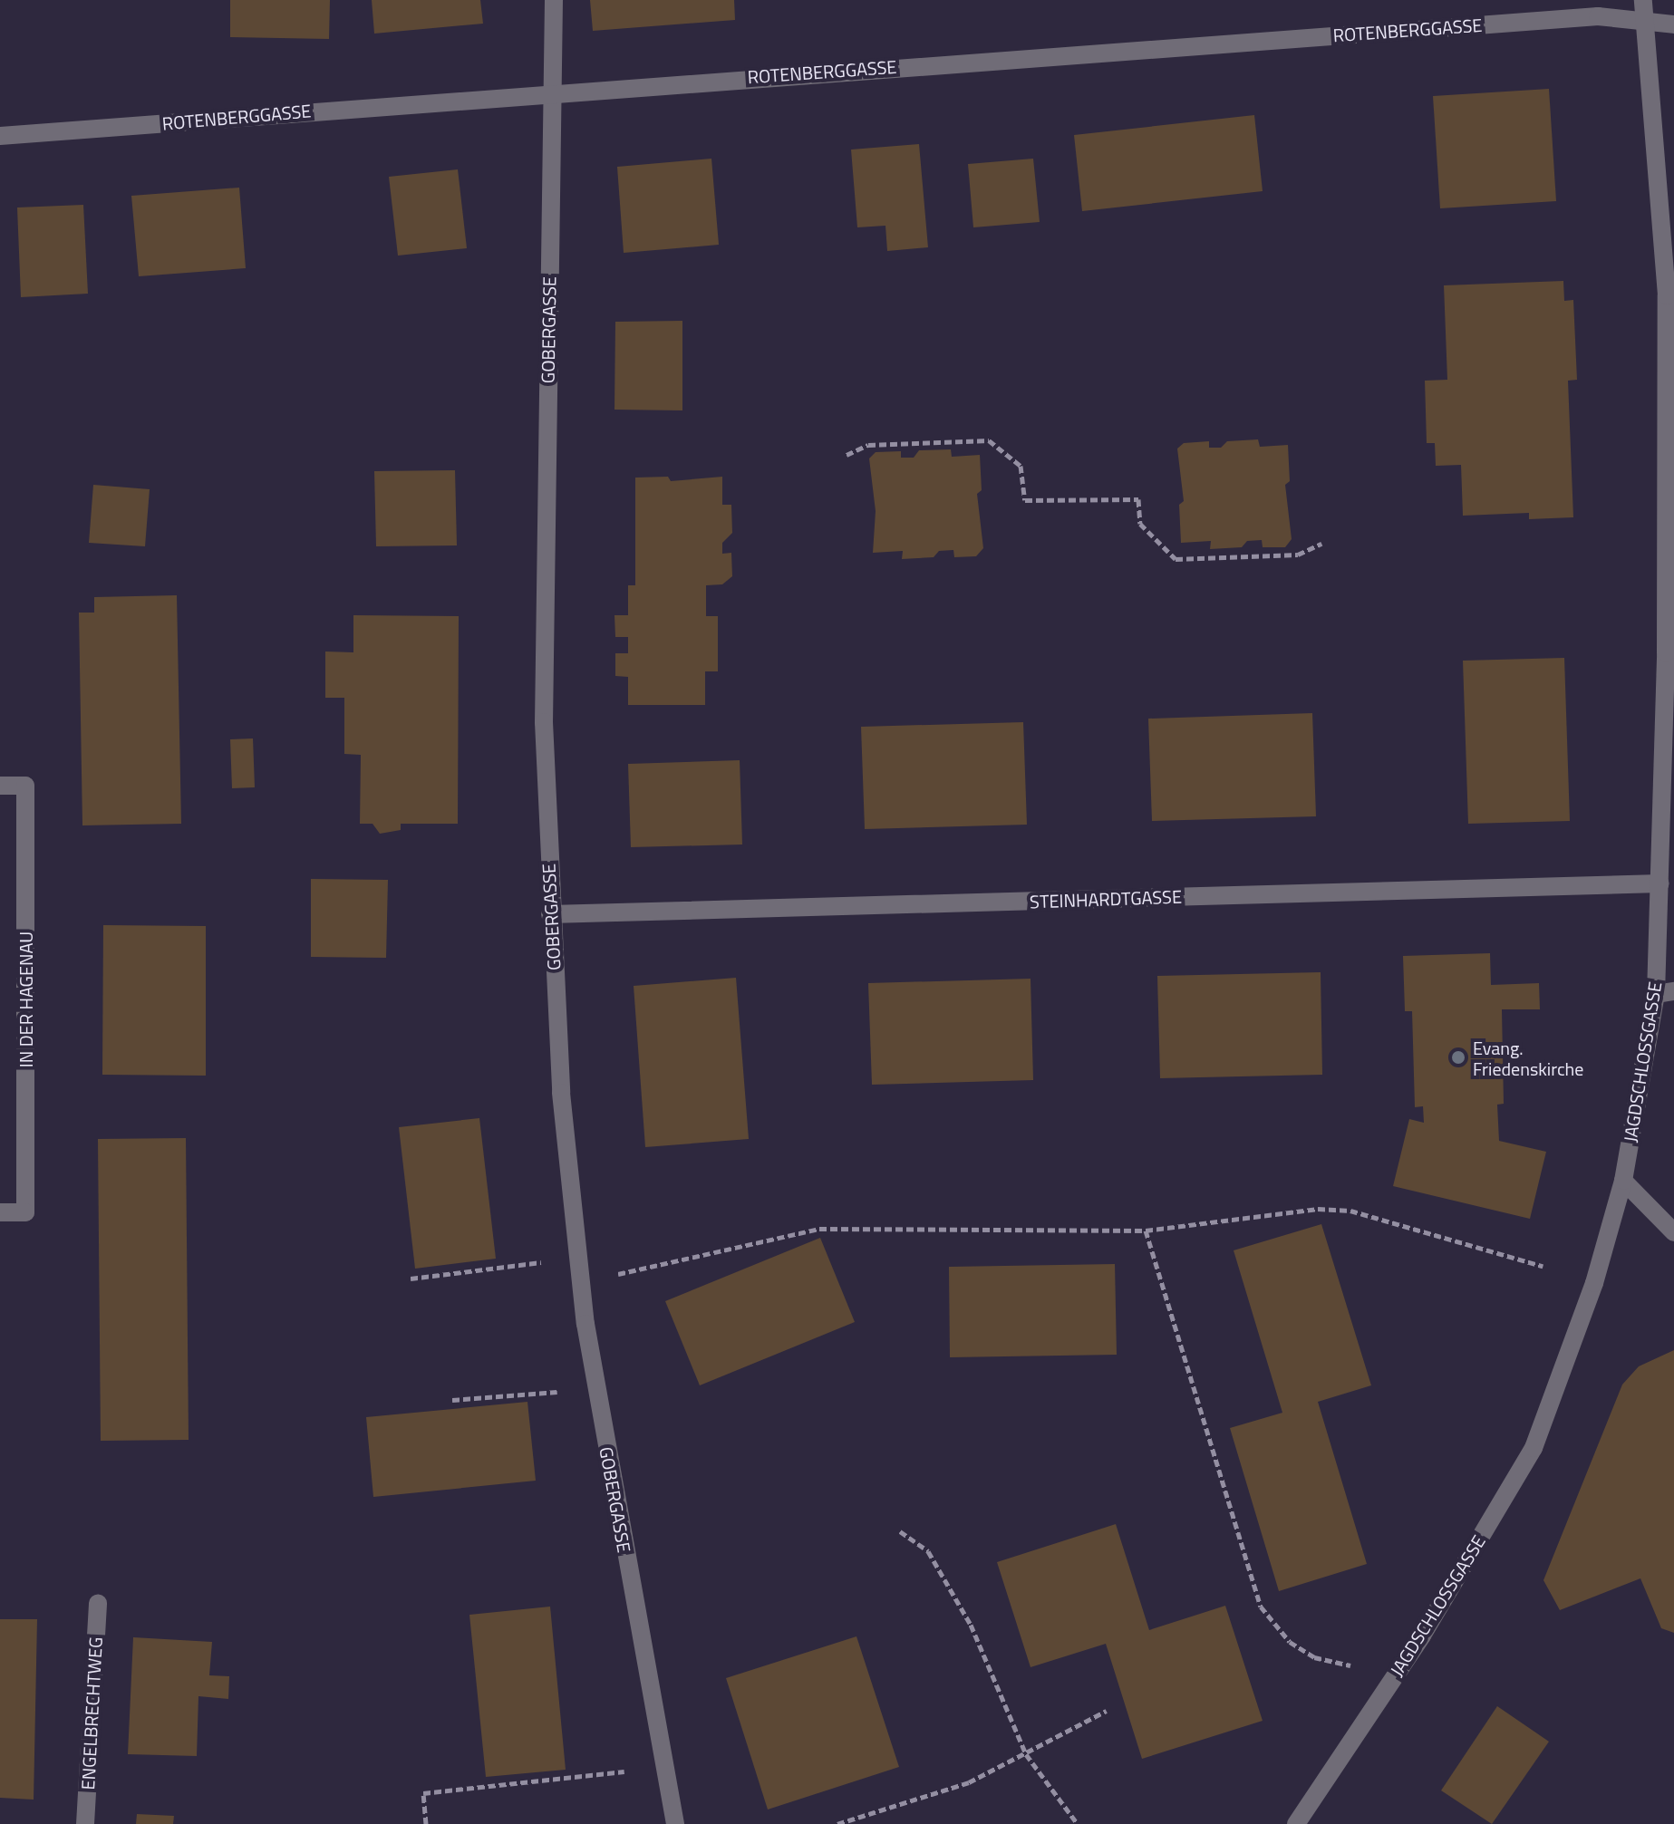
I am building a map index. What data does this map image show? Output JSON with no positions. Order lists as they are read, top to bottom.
{
  "streets": {
    "street": [
      "ROTENBERGGASSE",
      "GOBERGASSE",
      "STEINHARDTGASSE",
      "IN DER HAGENAU",
      "JAGDSCHLOSSGASSE",
      "ENGELBRECHTWEG"
    ]
  },
  "crossings": [
    ["ROTENBERGGASSE", "GOBERGASSE"],
    ["ROTENBERGGASSE", "JAGDSCHLOSSGASSE"],
    ["GOBERGASSE", "STEINHARDTGASSE"],
    ["STEINHARDTGASSE", "JAGDSCHLOSSGASSE"]
  ],
  "places": ["Evang. Friedenskirche"]
}
